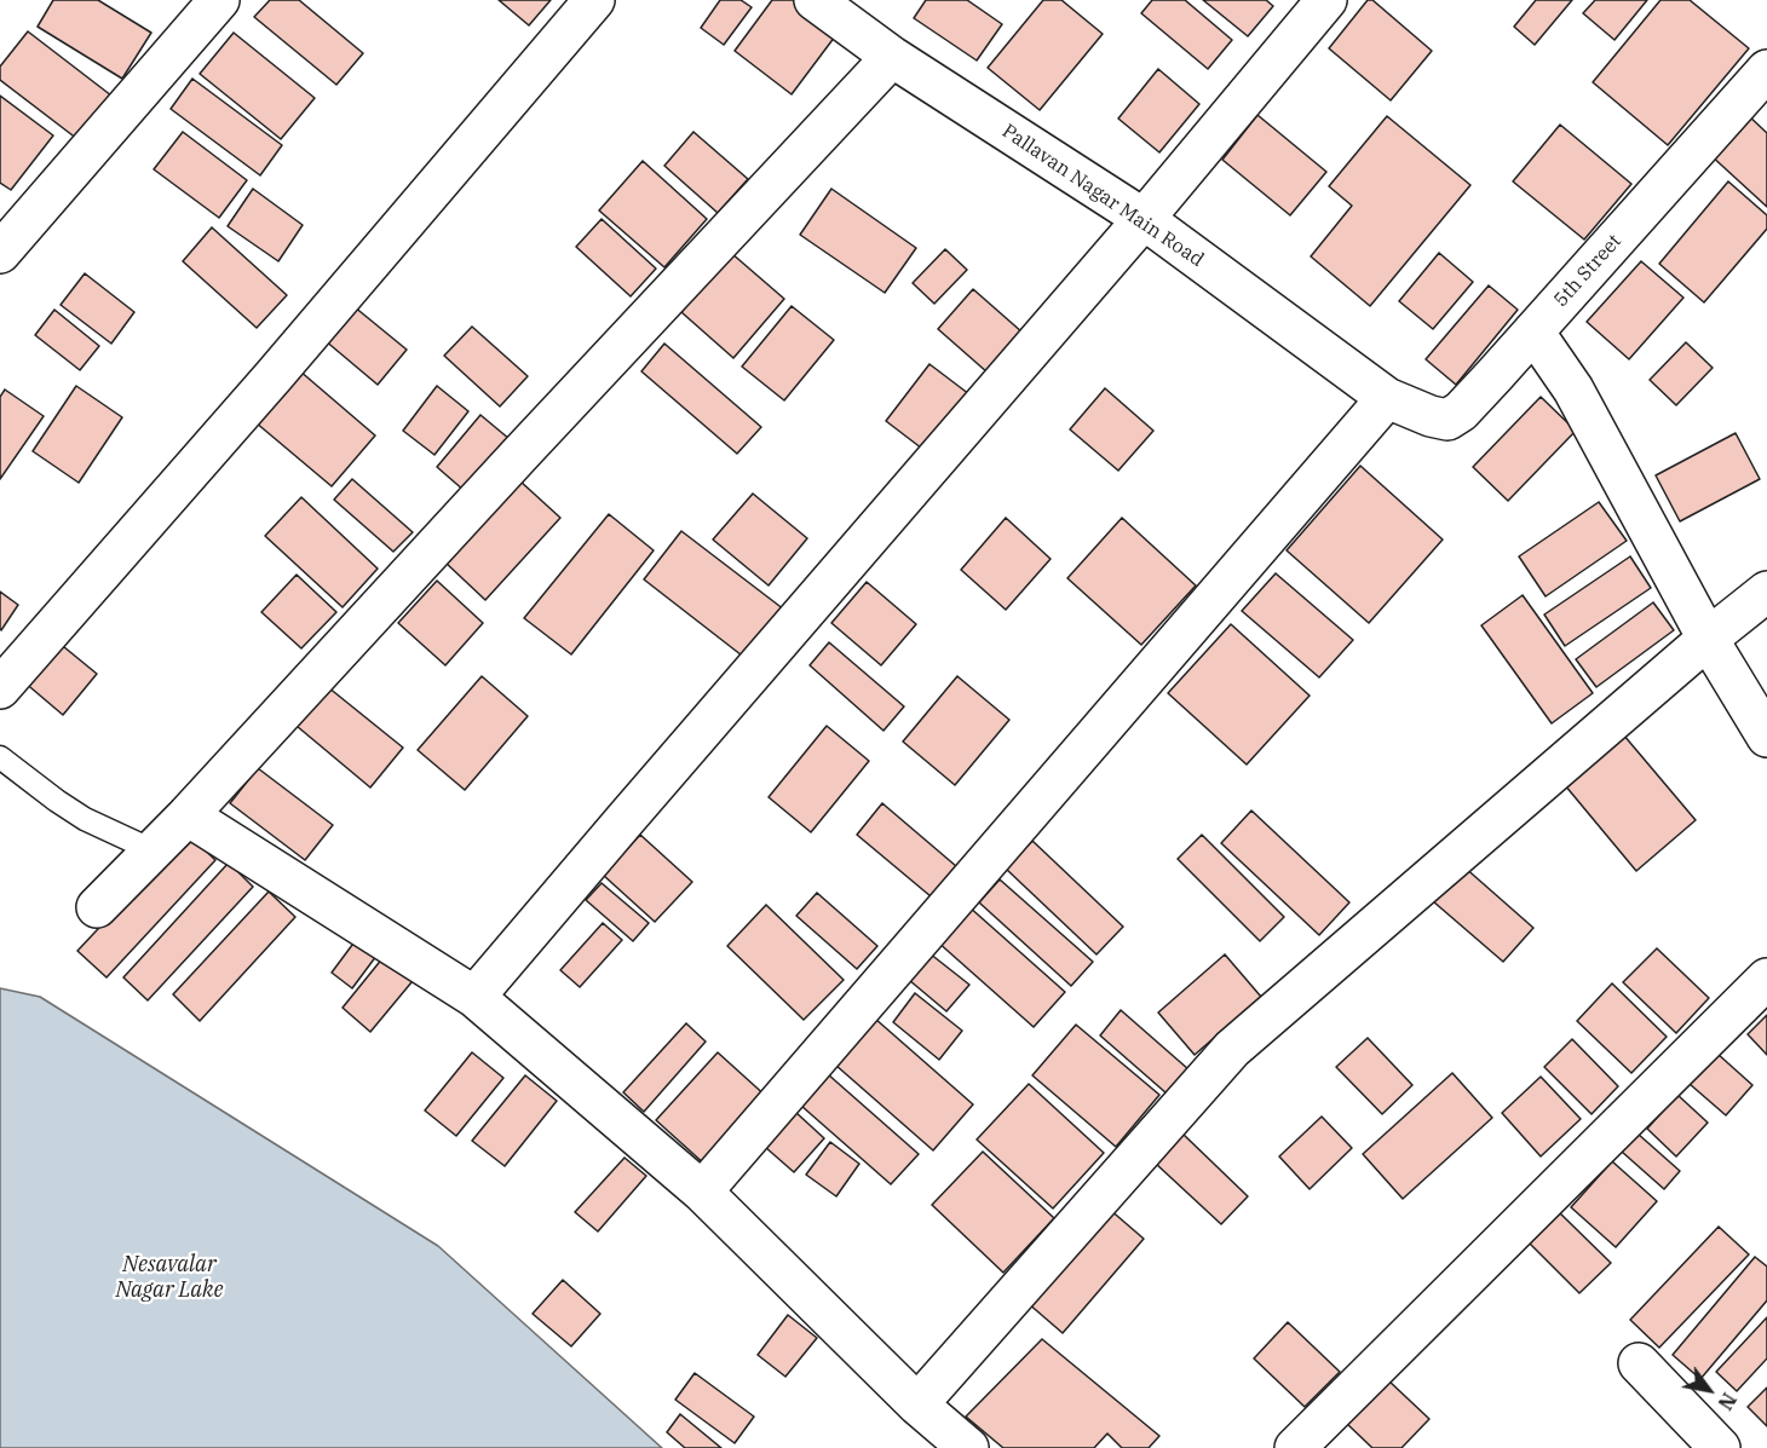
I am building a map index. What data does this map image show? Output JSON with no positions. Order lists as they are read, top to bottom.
{
  "streets": {
    "street": ["Pallavan Nagar Main Road", "5th Street"]
  },
  "crossings": [
    ["Pallavan Nagar Main Road", "5th Street"]
  ],
  "water": ["Nesavalar Nagar Lake"],
  "north": "bottom right"
}
